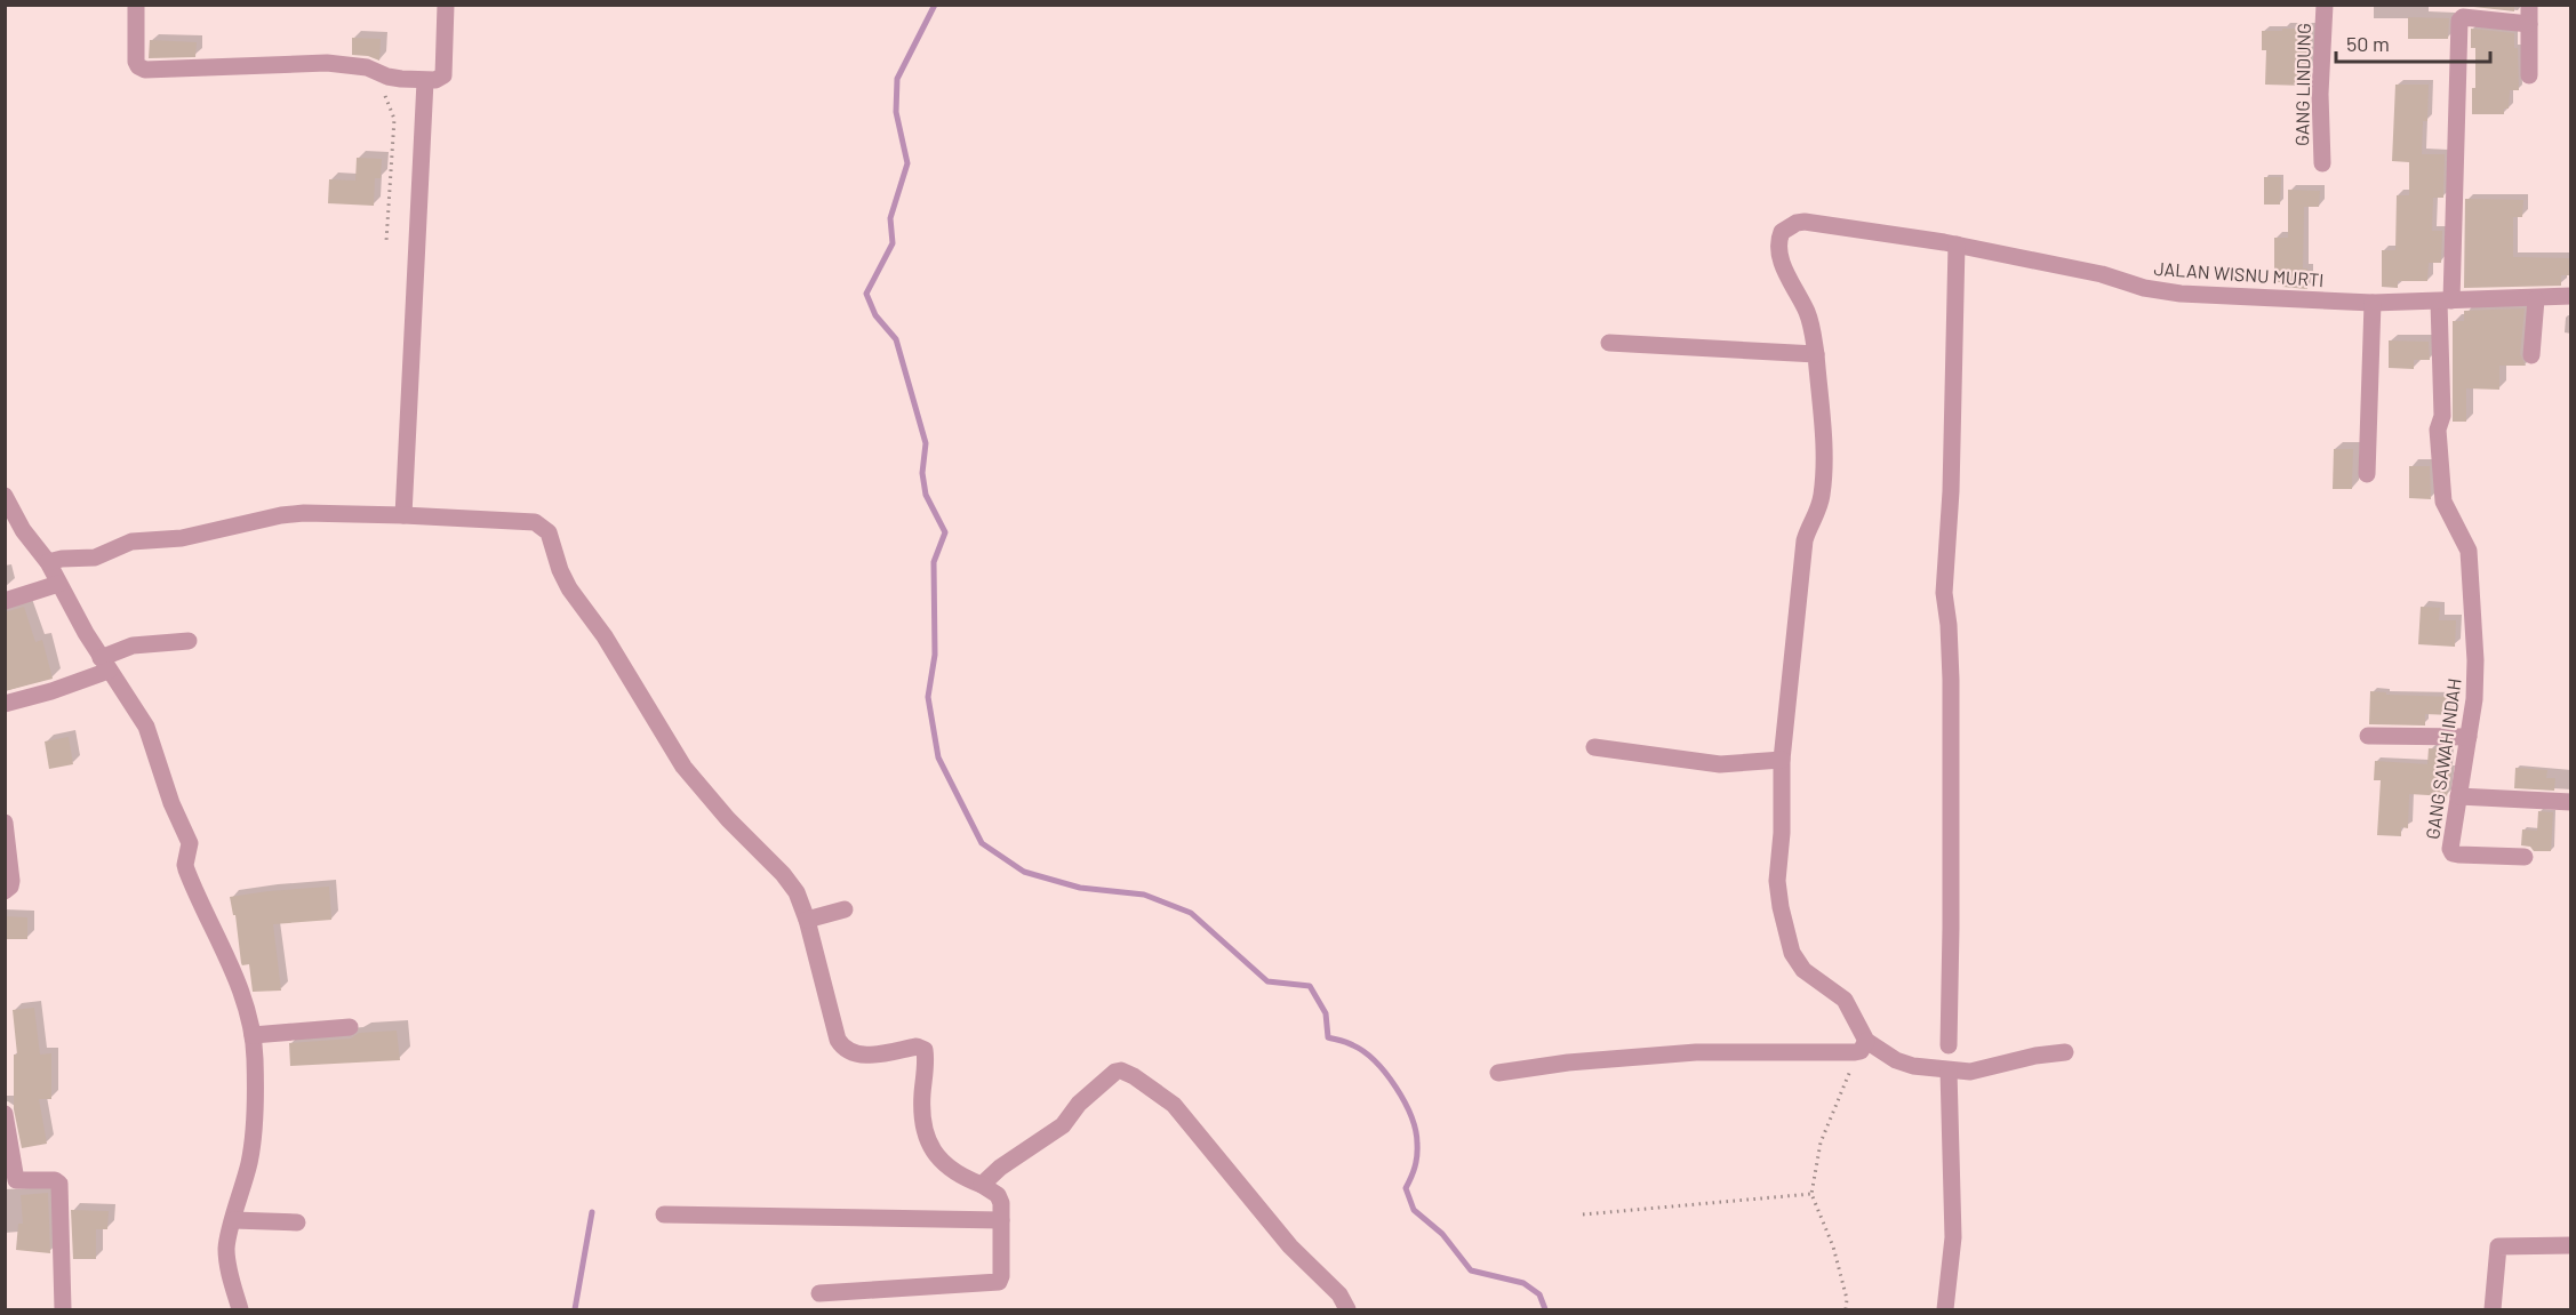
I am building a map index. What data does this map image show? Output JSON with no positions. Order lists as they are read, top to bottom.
{
  "streets": {
    "street": ["GANG LINDUNG", "JALAN WISNU MURTI", "GANG SAWAH INDAH"]
  },
  "crossings": [
    ["JALAN WISNU MURTI", "GANG SAWAH INDAH"]
  ],
  "scale_bar": "50 m"
}
